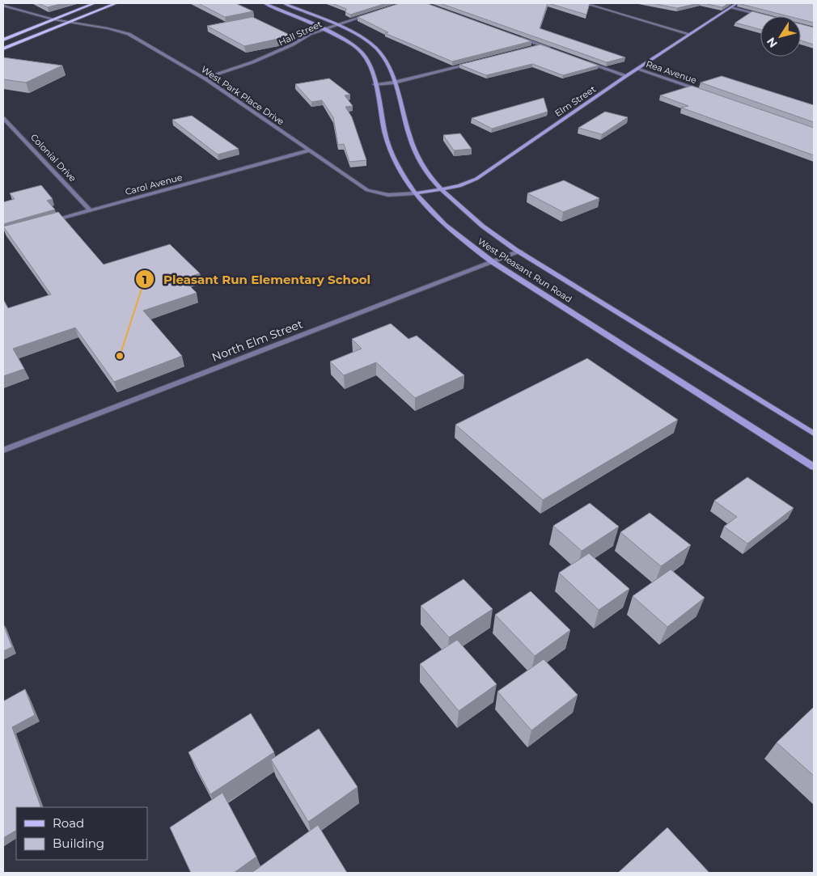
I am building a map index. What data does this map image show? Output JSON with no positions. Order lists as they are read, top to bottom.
{
  "streets": {
    "main road": ["Elm Street", "West Pleasant Run Road"],
    "street": [
      "Hall Street",
      "Rea Avenue",
      "West Park Place Drive",
      "Colonial Drive",
      "Carol Avenue",
      "North Elm Street"
    ]
  },
  "crossings": [
    ["Hall Street", "West Park Place Drive"],
    ["Hall Street", "West Pleasant Run Road"],
    ["Rea Avenue", "Elm Street"],
    ["West Park Place Drive", "Elm Street"],
    ["West Park Place Drive", "Carol Avenue"],
    ["West Park Place Drive", "West Pleasant Run Road"],
    ["Elm Street", "West Pleasant Run Road"],
    ["Colonial Drive", "Carol Avenue"],
    ["West Pleasant Run Road", "North Elm Street"]
  ],
  "places": ["Pleasant Run Elementary School"],
  "legend": ["Road", "Building"],
  "north": "bottom left"
}
